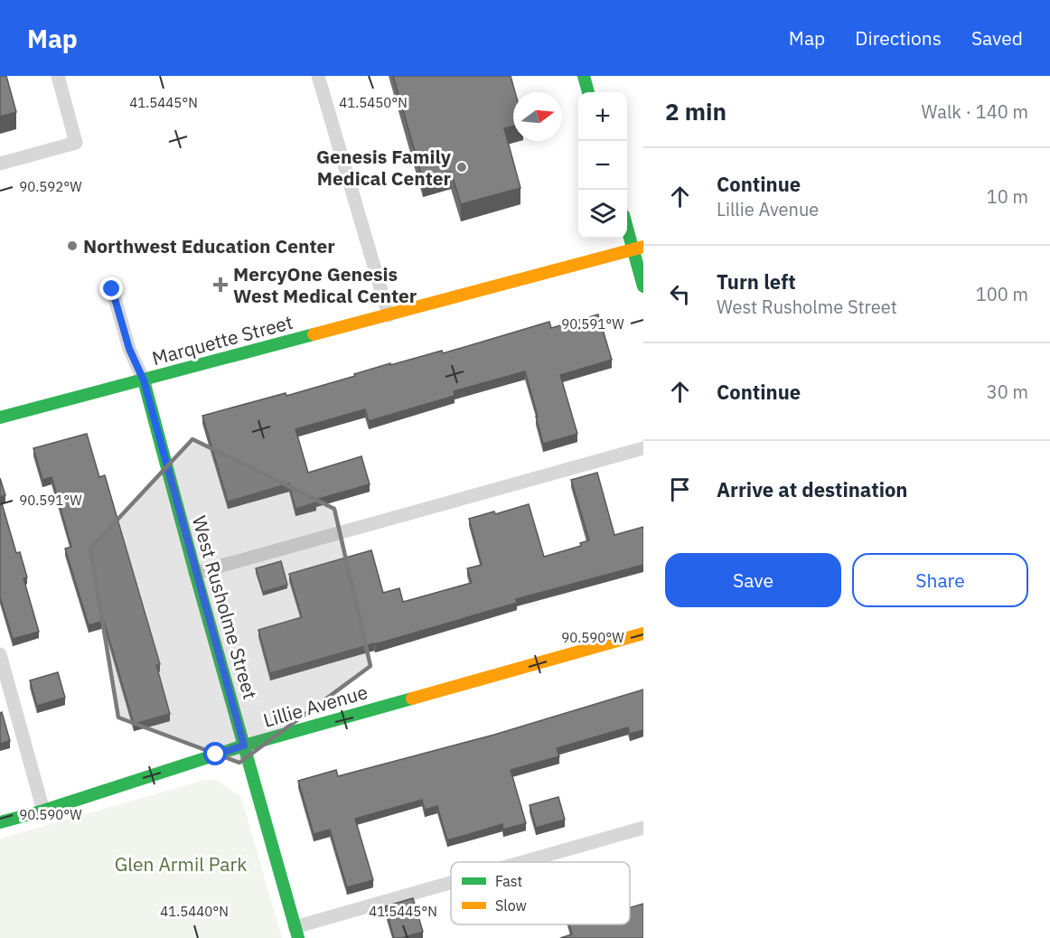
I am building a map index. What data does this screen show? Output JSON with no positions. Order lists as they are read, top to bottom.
{
  "streets": {
    "street": ["Marquette Street", "West Rusholme Street", "Lillie Avenue"]
  },
  "crossings": [
    ["Marquette Street", "West Rusholme Street"],
    ["West Rusholme Street", "Lillie Avenue"]
  ],
  "parks": ["Glen Armil Park"],
  "places": {
    "other": ["Genesis Family Medical Center", "Northwest Education Center"],
    "health": ["MercyOne Genesis West Medical Center"]
  },
  "legend": ["Fast", "Slow"],
  "north": "right",
  "page": {
    "header": "Map",
    "nav": ["Map", "Directions", "Saved"],
    "heading": ["2 min", "Walk · 140 m"],
    "map_buttons": ["+", "−"],
    "list": [
      ["Continue", "Lillie Avenue", "10 m"],
      ["Turn left", "West Rusholme Street", "100 m"],
      ["Continue", "30 m"],
      "Arrive at destination"
    ],
    "buttons": ["Save", "Share"]
  },
  "coordinates": [
    "41.5445°N",
    "41.5450°N",
    "90.592°W",
    "90.591°W",
    "90.590°W",
    "41.5440°N"
  ]
}
